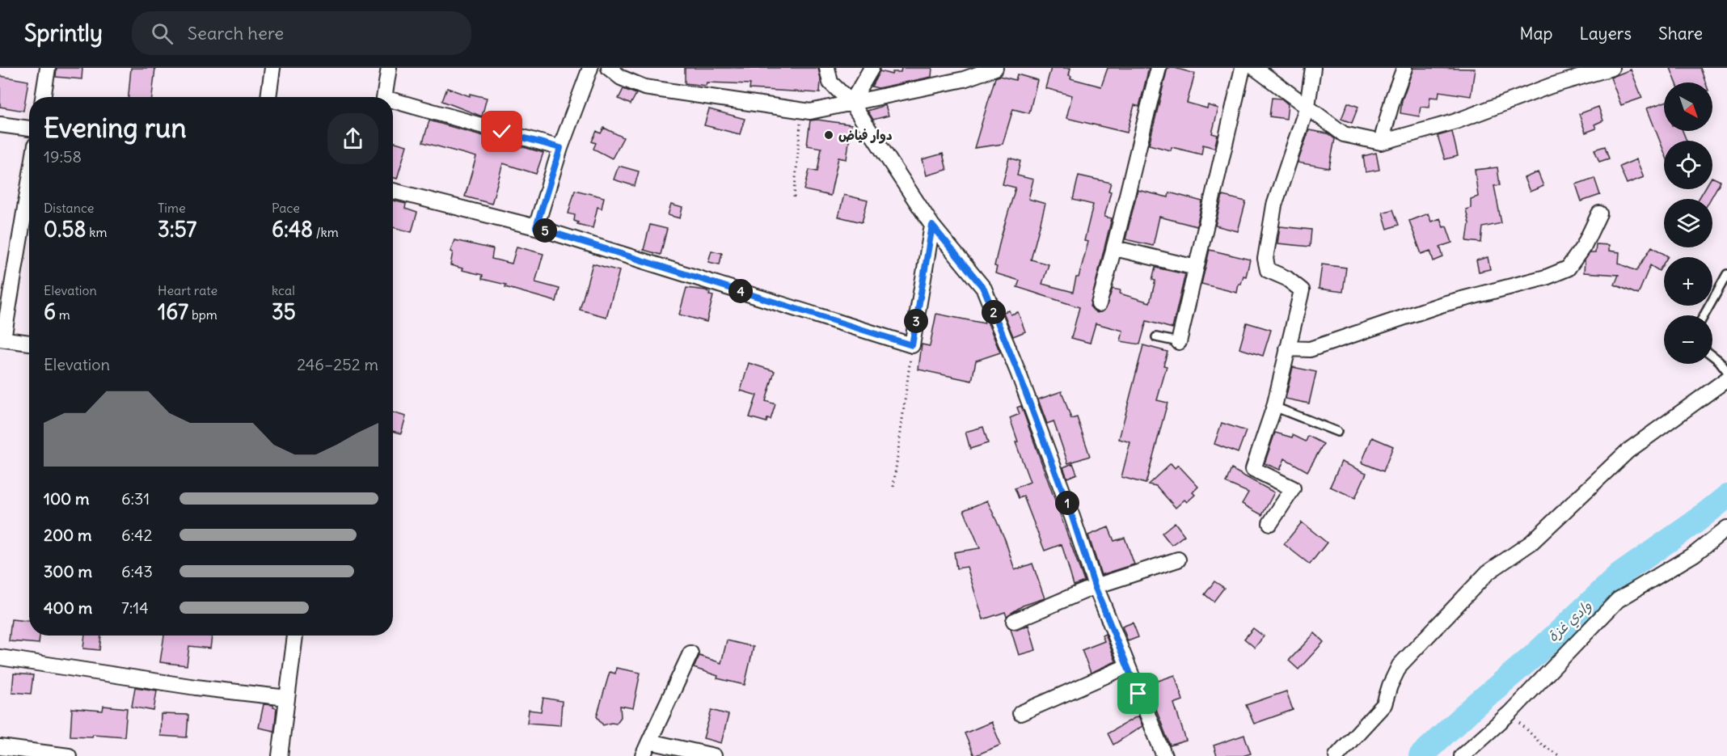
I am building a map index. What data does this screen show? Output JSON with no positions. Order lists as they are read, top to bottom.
{
  "water": ["وادي غزة"],
  "places": ["دوار فياض"],
  "north": "bottom right",
  "page": {
    "header": "Sprintly",
    "search": "Search here",
    "nav": ["Map", "Layers", "Share"],
    "map_buttons": ["+", "−"],
    "heading": ["Evening run", "19:58"],
    "stats": [
      ["Distance", "0.58 km"],
      ["Time", "3:57"],
      ["Pace", "6:48 /km"],
      ["Elevation", "6 m"],
      ["Heart rate", "167 bpm"],
      ["kcal", "35"]
    ],
    "pins": [
      "5",
      "4",
      "2",
      "3",
      "1"
    ],
    "chart": ["Elevation", "246–252 m"],
    "list": [
      {
        "name": "100 m",
        "note": "6:31"
      },
      {
        "name": "200 m",
        "note": "6:42"
      },
      {
        "name": "300 m",
        "note": "6:43"
      },
      {
        "name": "400 m",
        "note": "7:14"
      }
    ]
  }
}
